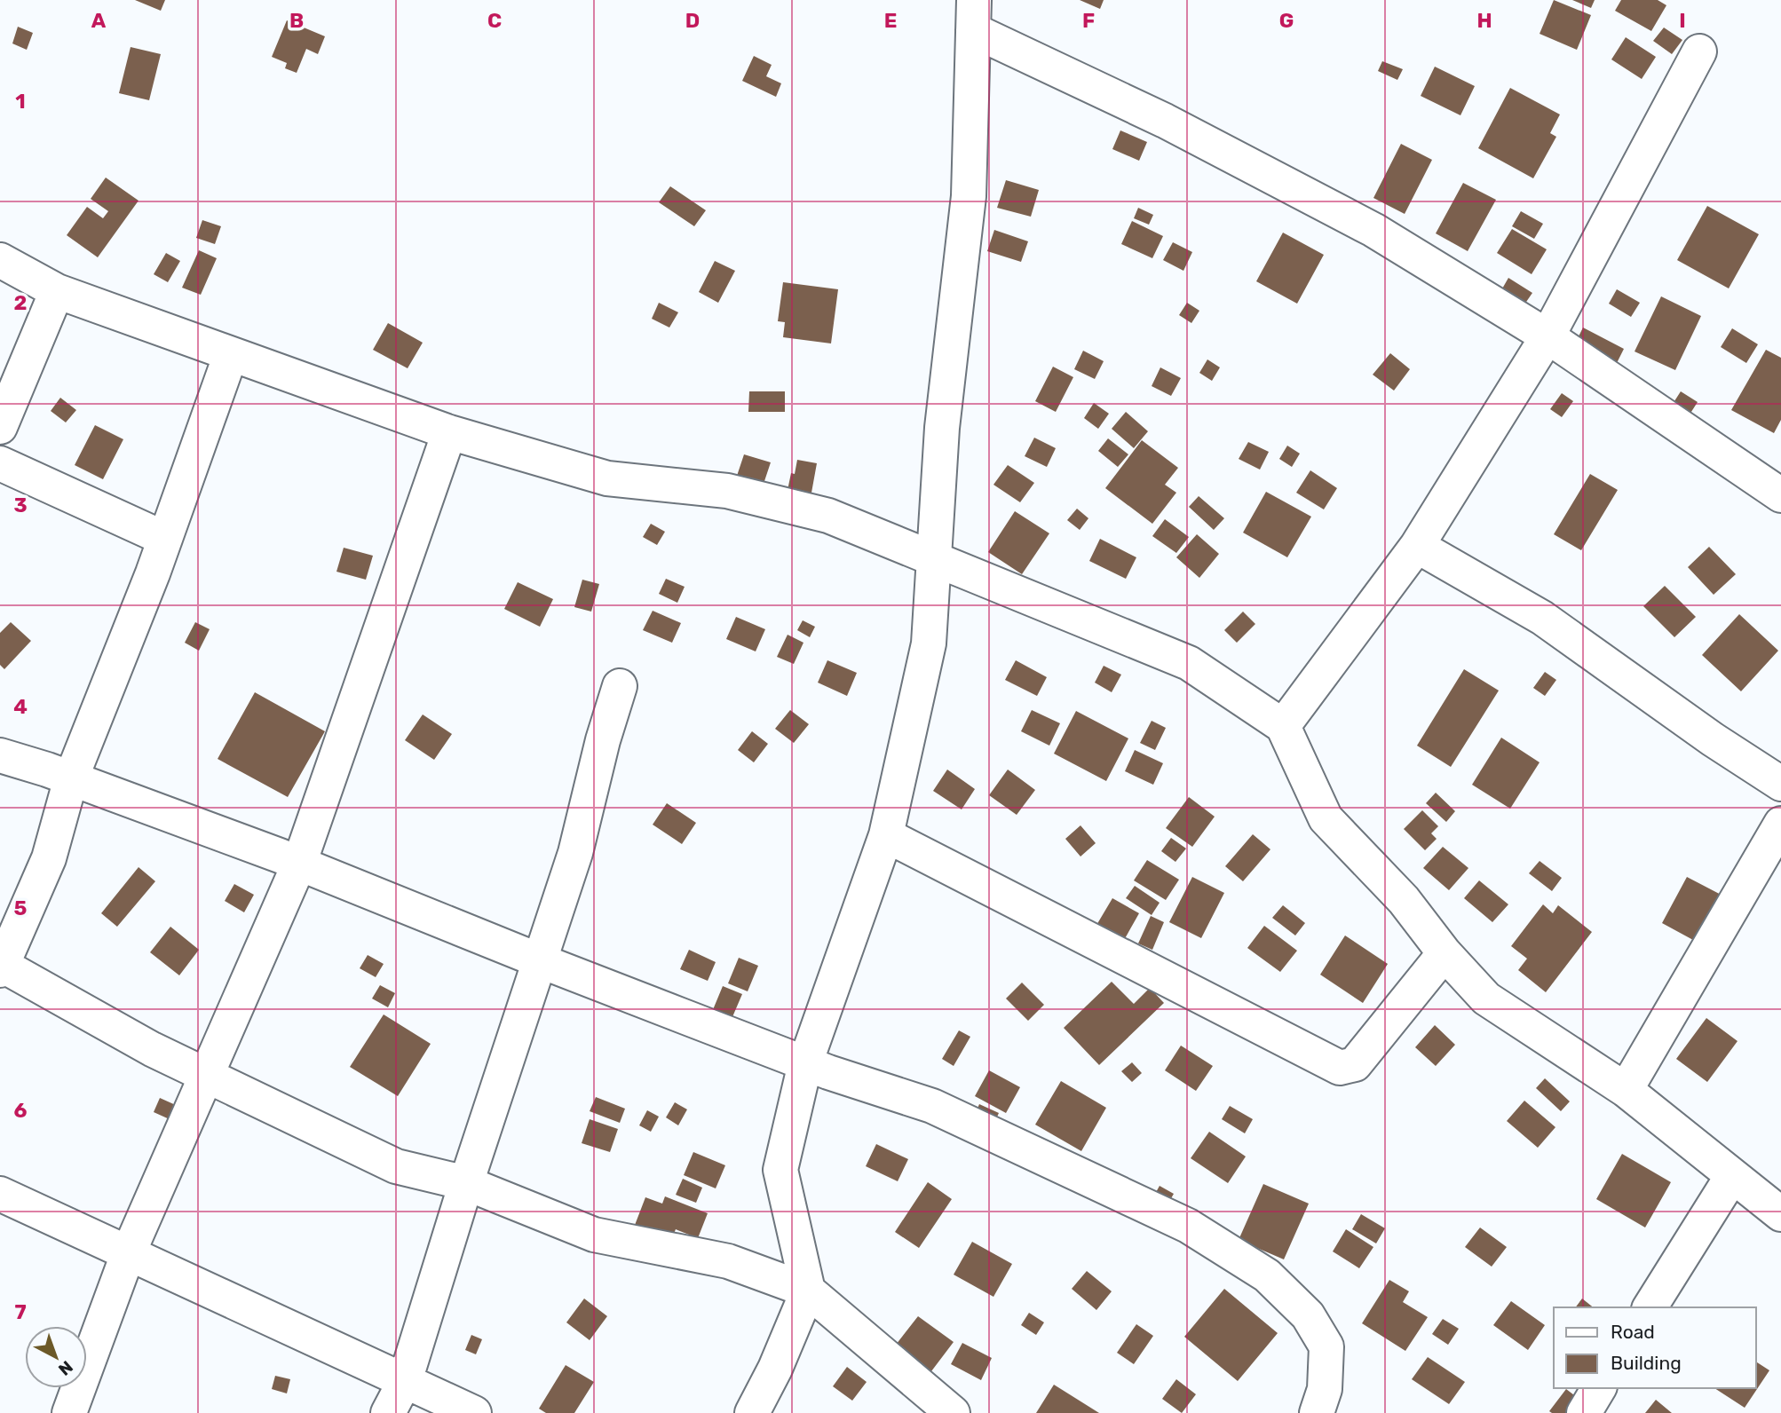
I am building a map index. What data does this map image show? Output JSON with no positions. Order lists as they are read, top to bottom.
{
  "legend": ["Road", "Building"],
  "north": "bottom right",
  "grid": {
    "columns": [
      "A",
      "B",
      "C",
      "D",
      "E",
      "F",
      "G",
      "H",
      "I"
    ],
    "rows": [
      "1",
      "2",
      "3",
      "4",
      "5",
      "6",
      "7"
    ]
  }
}
